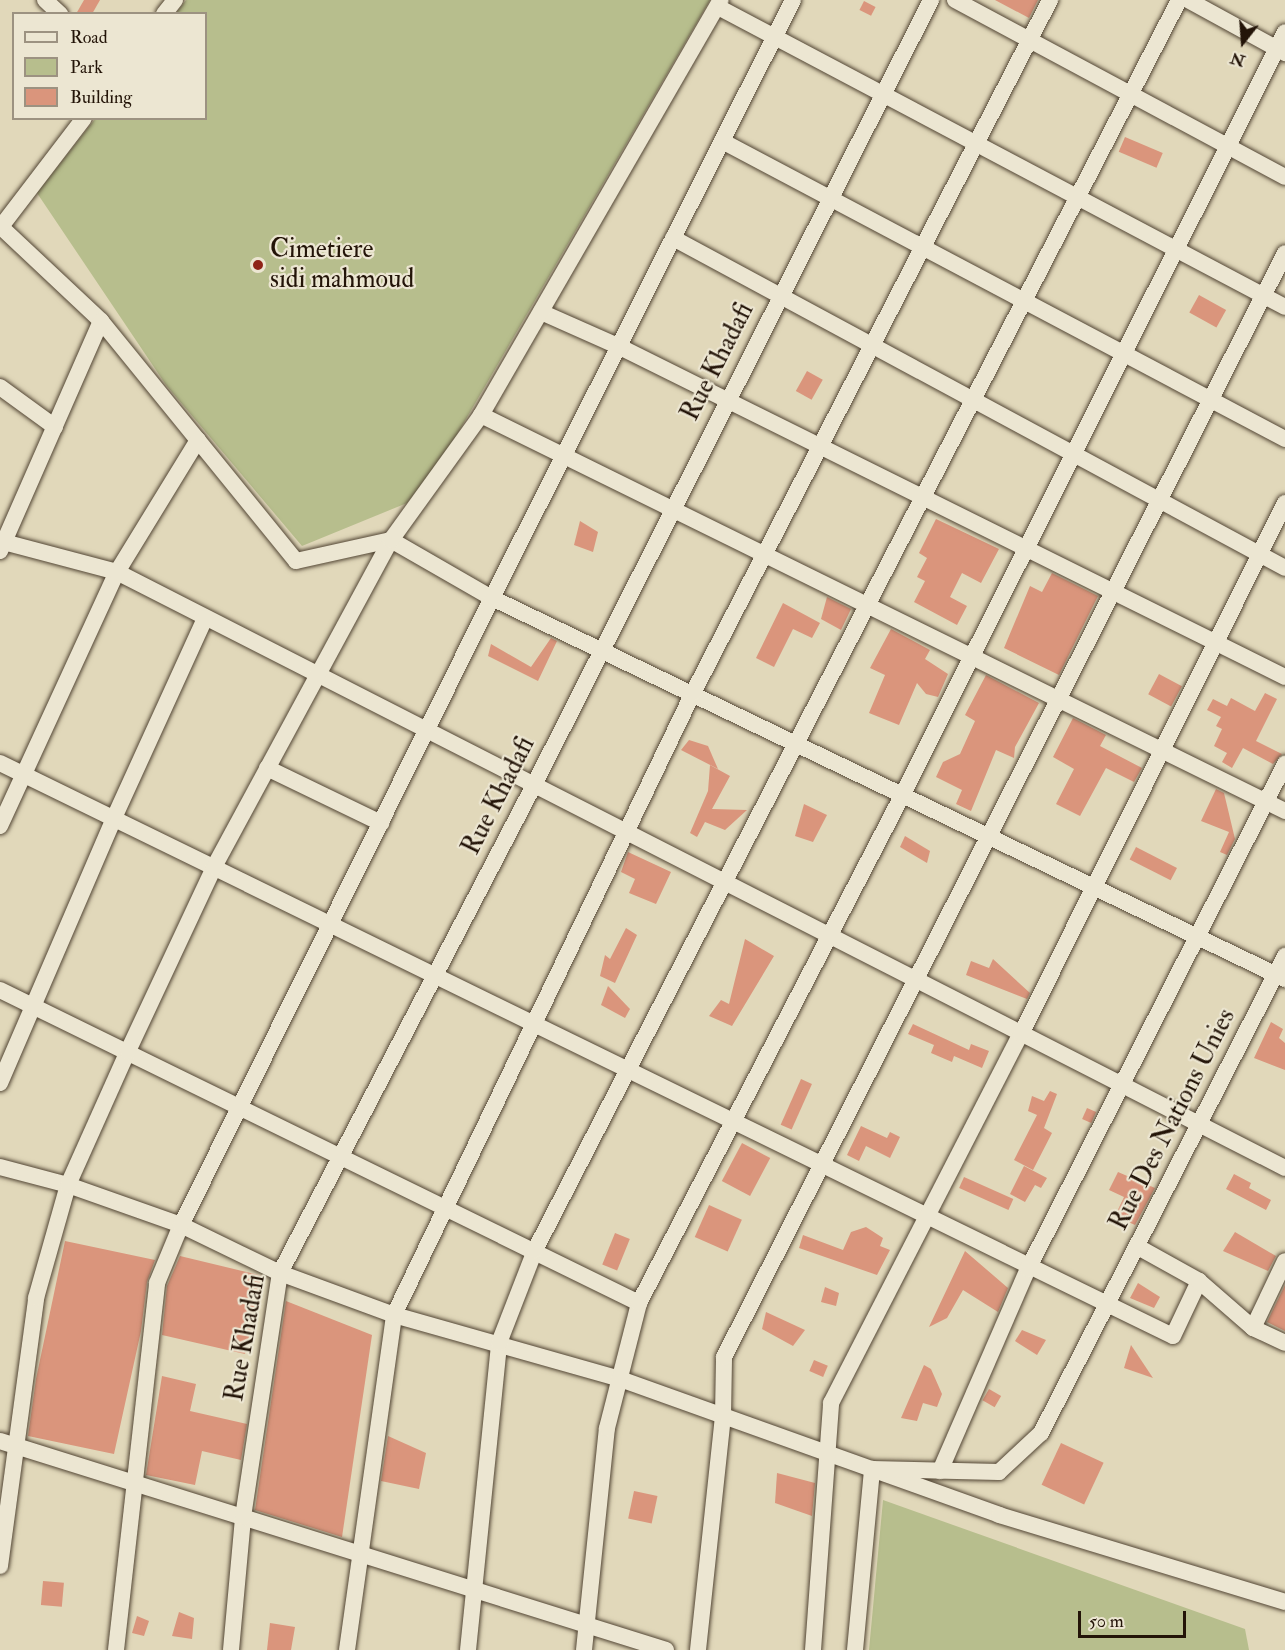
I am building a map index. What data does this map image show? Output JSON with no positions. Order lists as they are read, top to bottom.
{
  "streets": {
    "street": ["Rue Khadafi", "Rue Des Nations Unies"]
  },
  "places": ["Cimetiere sidi mahmoud"],
  "legend": ["Road", "Park", "Building"],
  "scale_bar": "50 m",
  "north": "bottom"
}
